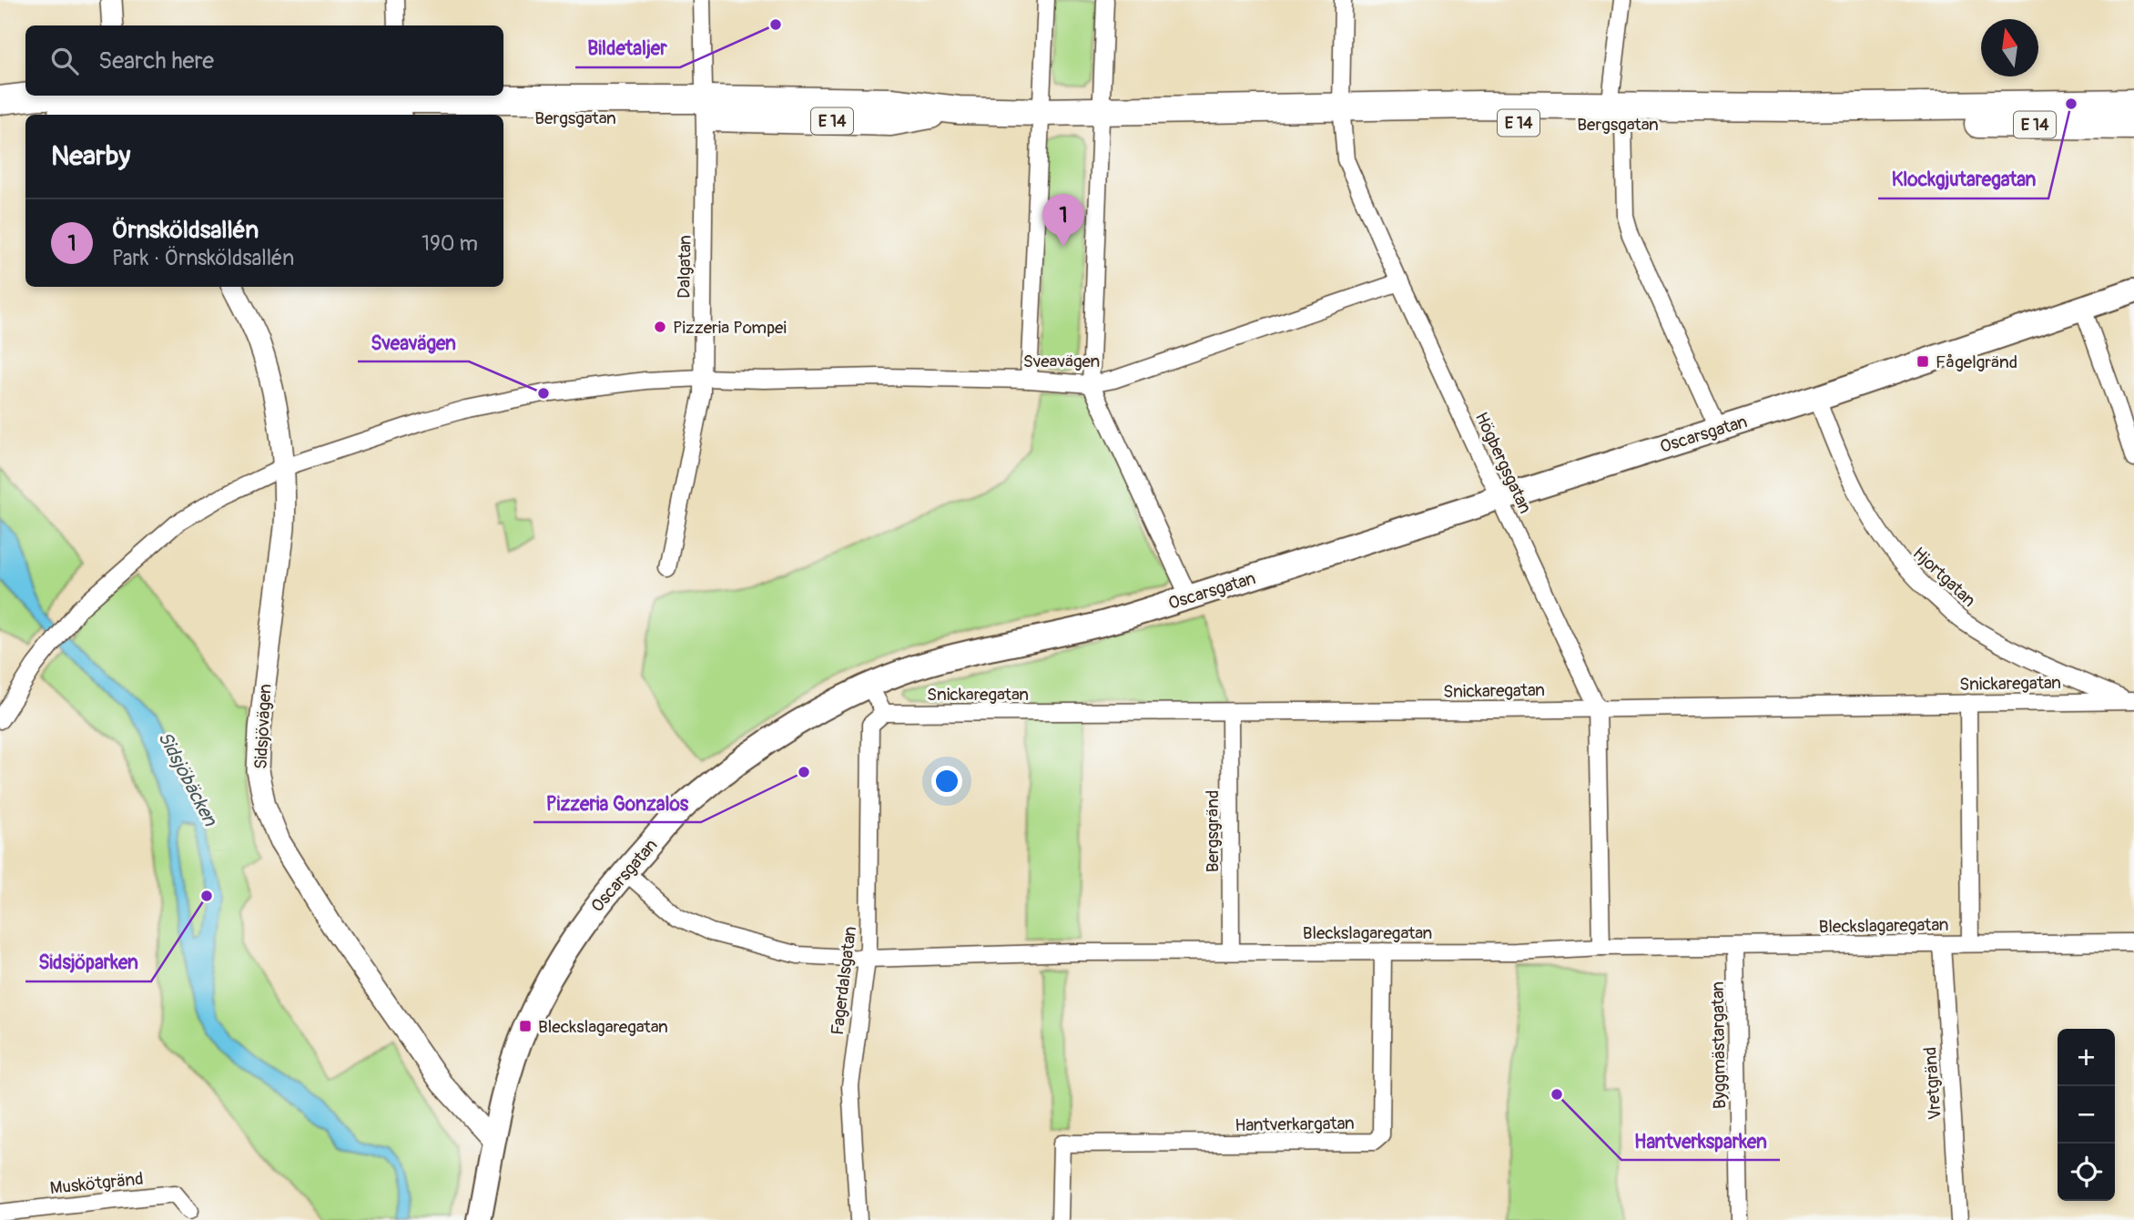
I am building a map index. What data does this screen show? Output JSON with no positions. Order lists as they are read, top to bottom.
{
  "streets": {
    "highway": ["Bergsgatan", "E 14"],
    "main road": ["Oscarsgatan"],
    "street": [
      "Dalgatan",
      "Sveavägen",
      "Högbergsgatan",
      "Hjortgatan",
      "Snickaregatan",
      "Sidsjövägen",
      "Bergsgränd",
      "Bleckslagaregatan",
      "Fagerdalsgatan",
      "Byggmästargatan",
      "Vretgränd",
      "Hantverkargatan",
      "Muskötgränd"
    ]
  },
  "crossings": [
    ["Bergsgatan", "Dalgatan"],
    ["Bergsgatan", "Högbergsgatan"],
    ["Dalgatan", "Sveavägen"],
    ["Sveavägen", "Högbergsgatan"],
    ["Sveavägen", "Sidsjövägen"],
    ["Oscarsgatan", "Högbergsgatan"],
    ["Oscarsgatan", "Hjortgatan"],
    ["Oscarsgatan", "Sidsjövägen"],
    ["Oscarsgatan", "Bleckslagaregatan"],
    ["Högbergsgatan", "Snickaregatan"],
    ["Högbergsgatan", "Bleckslagaregatan"],
    ["Hjortgatan", "Snickaregatan"],
    ["Snickaregatan", "Bergsgränd"],
    ["Snickaregatan", "Fagerdalsgatan"],
    ["Bergsgränd", "Bleckslagaregatan"],
    ["Bleckslagaregatan", "Fagerdalsgatan"],
    ["Bleckslagaregatan", "Byggmästargatan"],
    ["Bleckslagaregatan", "Vretgränd"],
    ["Bleckslagaregatan", "Hantverkargatan"]
  ],
  "water": ["Sidsjöbäcken"],
  "places": {
    "other": [
      "Bildetaljer",
      "Klockgjutaregatan",
      "Pizzeria Pompei",
      "Sveavägen",
      "Pizzeria Gonzalos",
      "Sidsjöparken",
      "Hantverksparken"
    ],
    "transit": ["Fågelgränd", "Bleckslagaregatan"]
  },
  "north": "top",
  "page": {
    "search": "Search here",
    "heading": "Nearby",
    "pins": "1",
    "list": [
      {
        "mark": "1",
        "name": "Örnsköldsallén",
        "note": "Park · Örnsköldsallén",
        "value": "190 m"
      }
    ],
    "map_buttons": ["+", "−"]
  }
}
